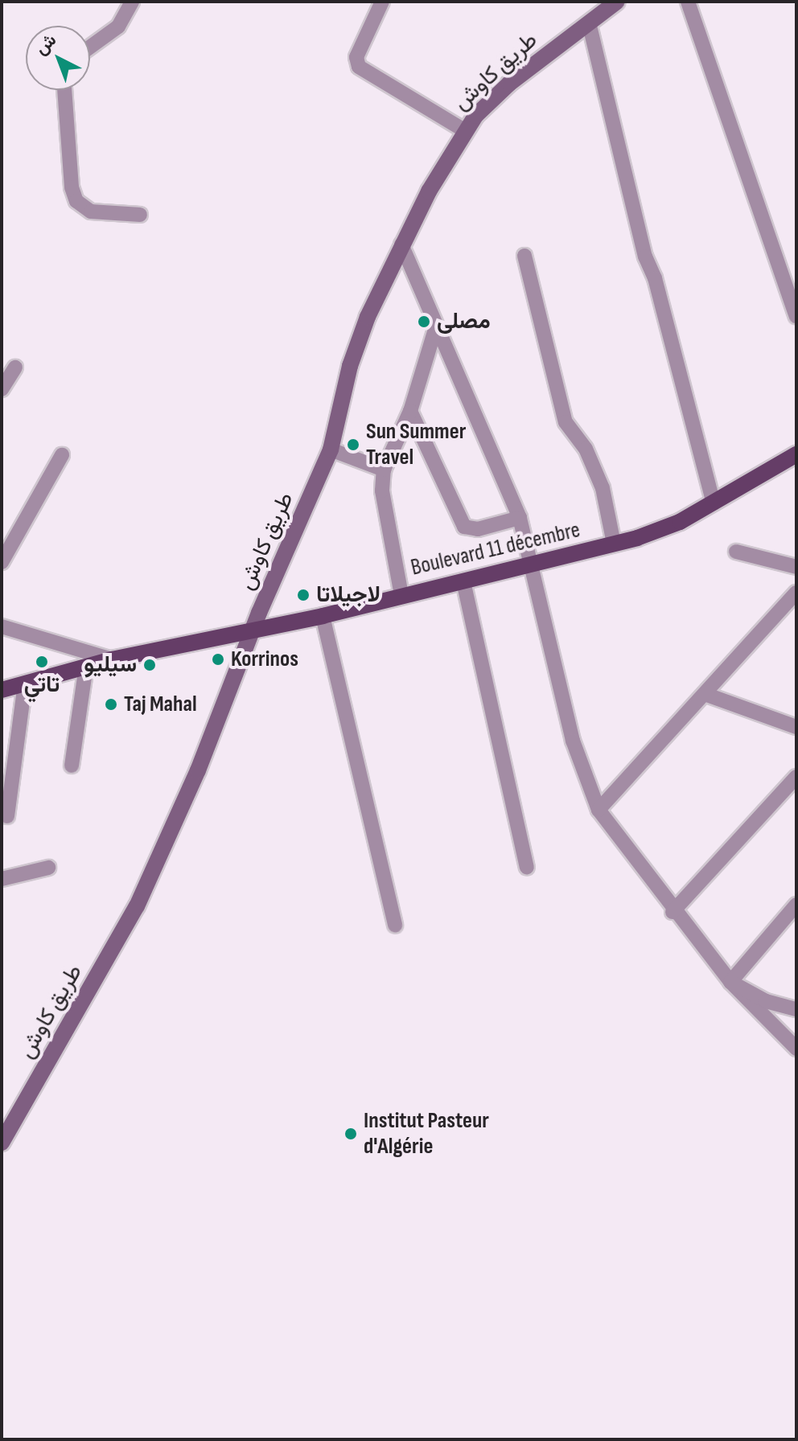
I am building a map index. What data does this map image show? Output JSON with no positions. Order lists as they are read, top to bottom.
{
  "streets": {
    "main road": ["Boulevard 11 décembre"],
    "street": ["طريق كاوش"]
  },
  "crossings": [
    ["طريق كاوش", "Boulevard 11 décembre"]
  ],
  "places": [
    "مصلى",
    "Sun Summer Travel",
    "لاجيلاتا",
    "Korrinos",
    "تاتي",
    "سيليو",
    "Taj Mahal",
    "Institut Pasteur d'Algérie"
  ],
  "north": "top left"
}
